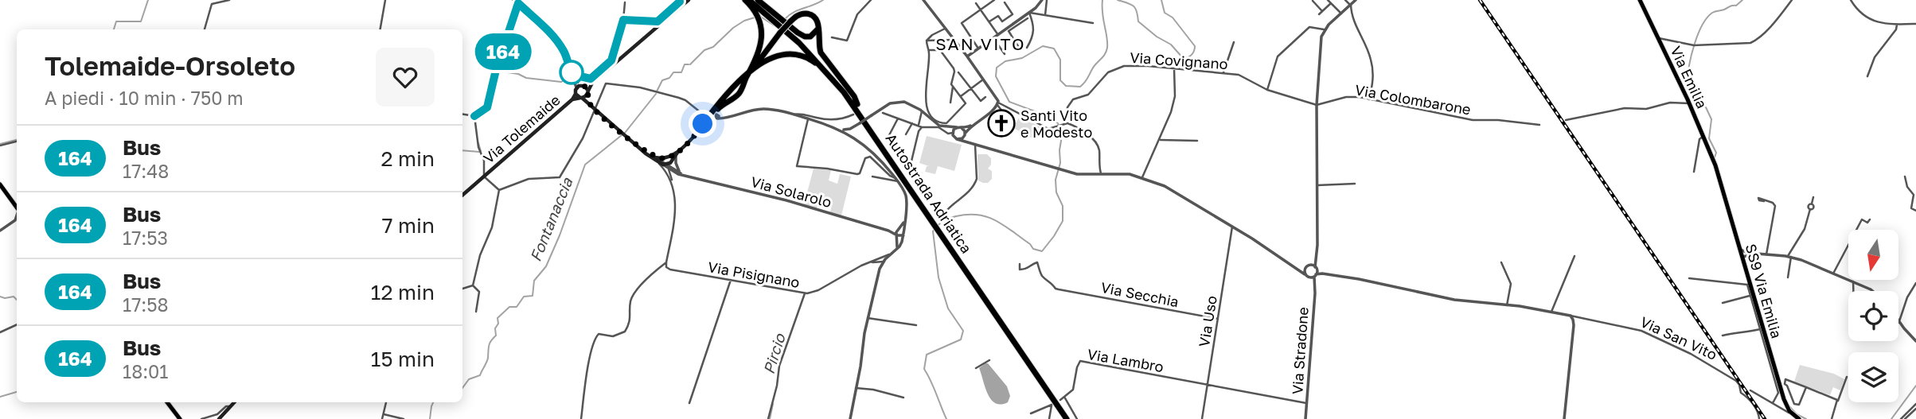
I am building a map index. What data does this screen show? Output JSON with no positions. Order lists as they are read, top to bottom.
{
  "streets": {
    "highway": ["Autostrada Adriatica"],
    "main road": ["Via Emilia", "Via Tolemaide", "SS9 Via Emilia"],
    "street": [
      "Via Covignano",
      "Via Colombarone",
      "Via Solarolo",
      "Via Pisignano",
      "Via Secchia",
      "Via Uso",
      "Via San Vito",
      "Via Stradone",
      "Via Lambro"
    ]
  },
  "crossings": [
    ["Via Covignano", "Via Colombarone"],
    ["Via Emilia", "SS9 Via Emilia"],
    ["Via Secchia", "Via Uso"],
    ["Via Uso", "Via Lambro"]
  ],
  "districts": ["SAN VITO"],
  "water": ["Fontanaccia", "Pircio"],
  "places": {
    "church": ["Santi Vito e Modesto"]
  },
  "lines": ["bus line 164"],
  "north": "bottom",
  "page": {
    "on_map": "164",
    "heading": ["Tolemaide-Orsoleto", "A piedi · 10 min · 750 m"],
    "list": [
      {
        "mark": "164",
        "name": "Bus",
        "note": "17:48",
        "value": "2 min"
      },
      {
        "mark": "164",
        "name": "Bus",
        "note": "17:53",
        "value": "7 min"
      },
      {
        "mark": "164",
        "name": "Bus",
        "note": "17:58",
        "value": "12 min"
      },
      {
        "mark": "164",
        "name": "Bus",
        "note": "18:01",
        "value": "15 min"
      }
    ]
  }
}
